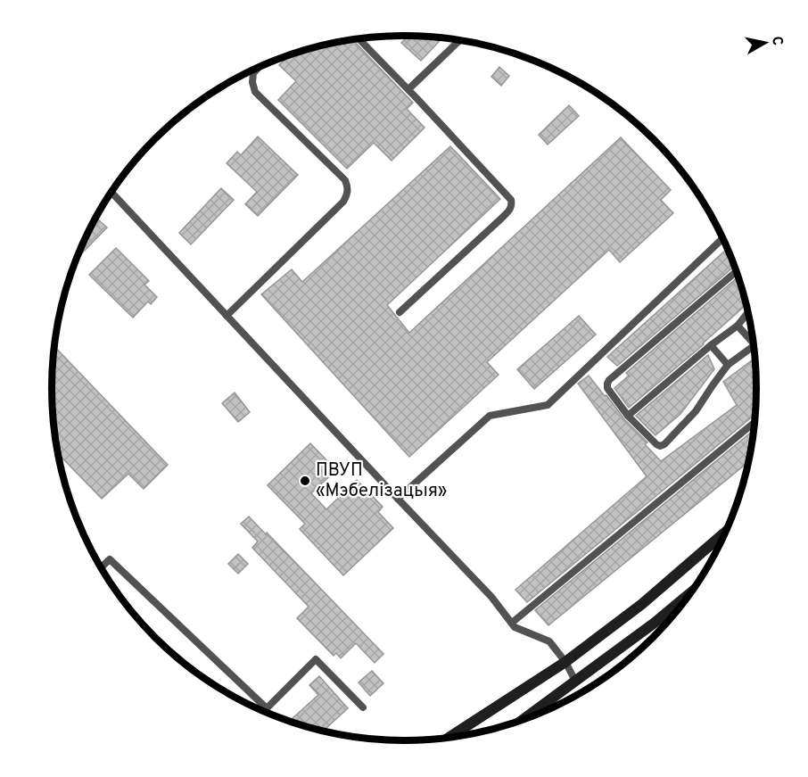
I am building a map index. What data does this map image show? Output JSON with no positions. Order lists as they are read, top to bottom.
{
  "places": ["ПВУП «Мэбелізацыя»"],
  "north": "right"
}
